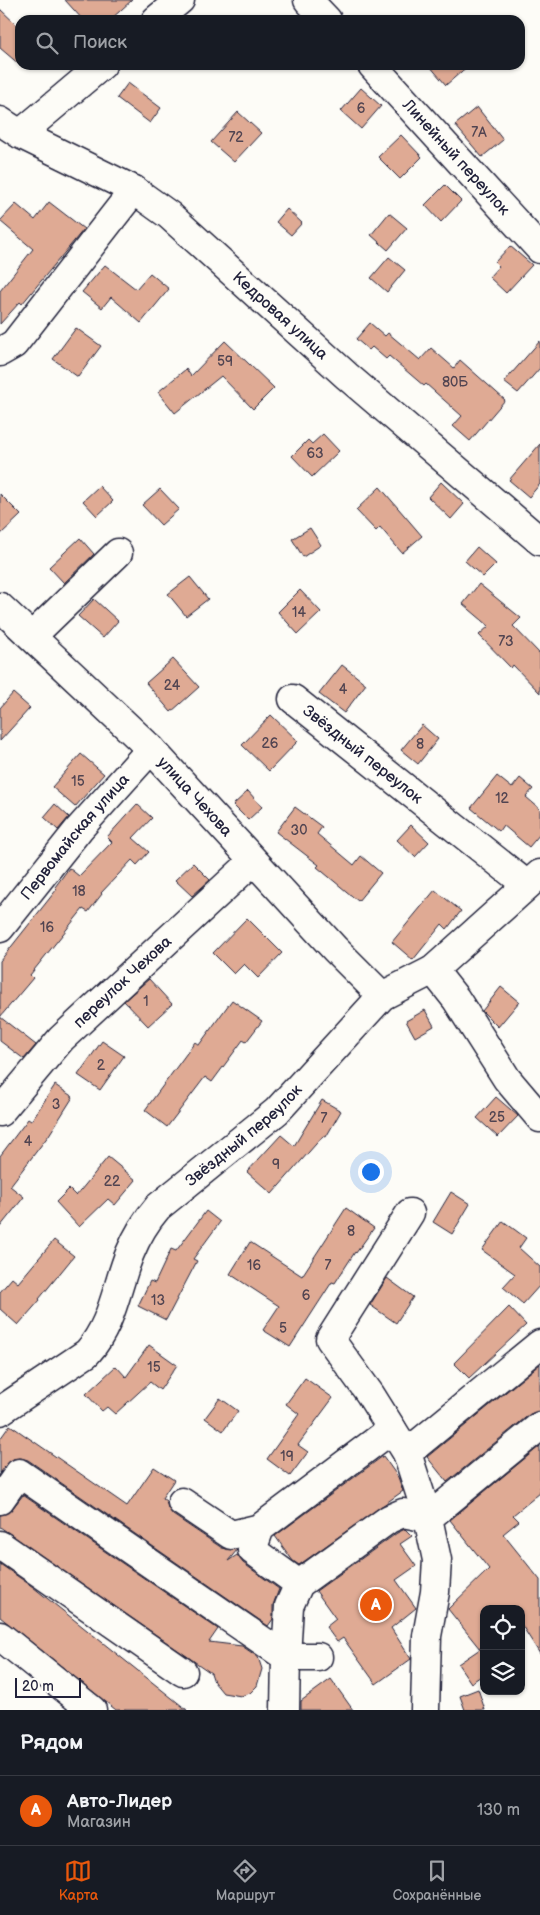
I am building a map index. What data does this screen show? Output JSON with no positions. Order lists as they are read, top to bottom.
{
  "streets": {
    "street": [
      "Линейный переулок",
      "Кедровая улица",
      "Звёздный переулок",
      "улица Чехова",
      "Первомайская улица",
      "переулок Чехова"
    ]
  },
  "crossings": [
    ["Звёздный переулок", "улица Чехова"],
    ["улица Чехова", "Первомайская улица"],
    ["улица Чехова", "переулок Чехова"]
  ],
  "house_numbers": [
    "6",
    "7А",
    "72",
    "59",
    "80Б",
    "63",
    "14",
    "73",
    "24",
    "4",
    "26",
    "8",
    "15",
    "12",
    "30",
    "18",
    "16",
    "1",
    "2",
    "3",
    "25",
    "7",
    "4",
    "9",
    "22",
    "8",
    "16",
    "7",
    "6",
    "13",
    "5",
    "15",
    "19"
  ],
  "scale_bar": "20 m",
  "page": {
    "search": "Поиск",
    "pins": "A",
    "scale": "20 m",
    "heading": "Рядом",
    "list": [
      {
        "mark": "A",
        "name": "Авто-Лидер",
        "note": "Магазин",
        "value": "130 m"
      }
    ],
    "nav": ["Карта", "Маршрут", "Сохранённые"]
  }
}
